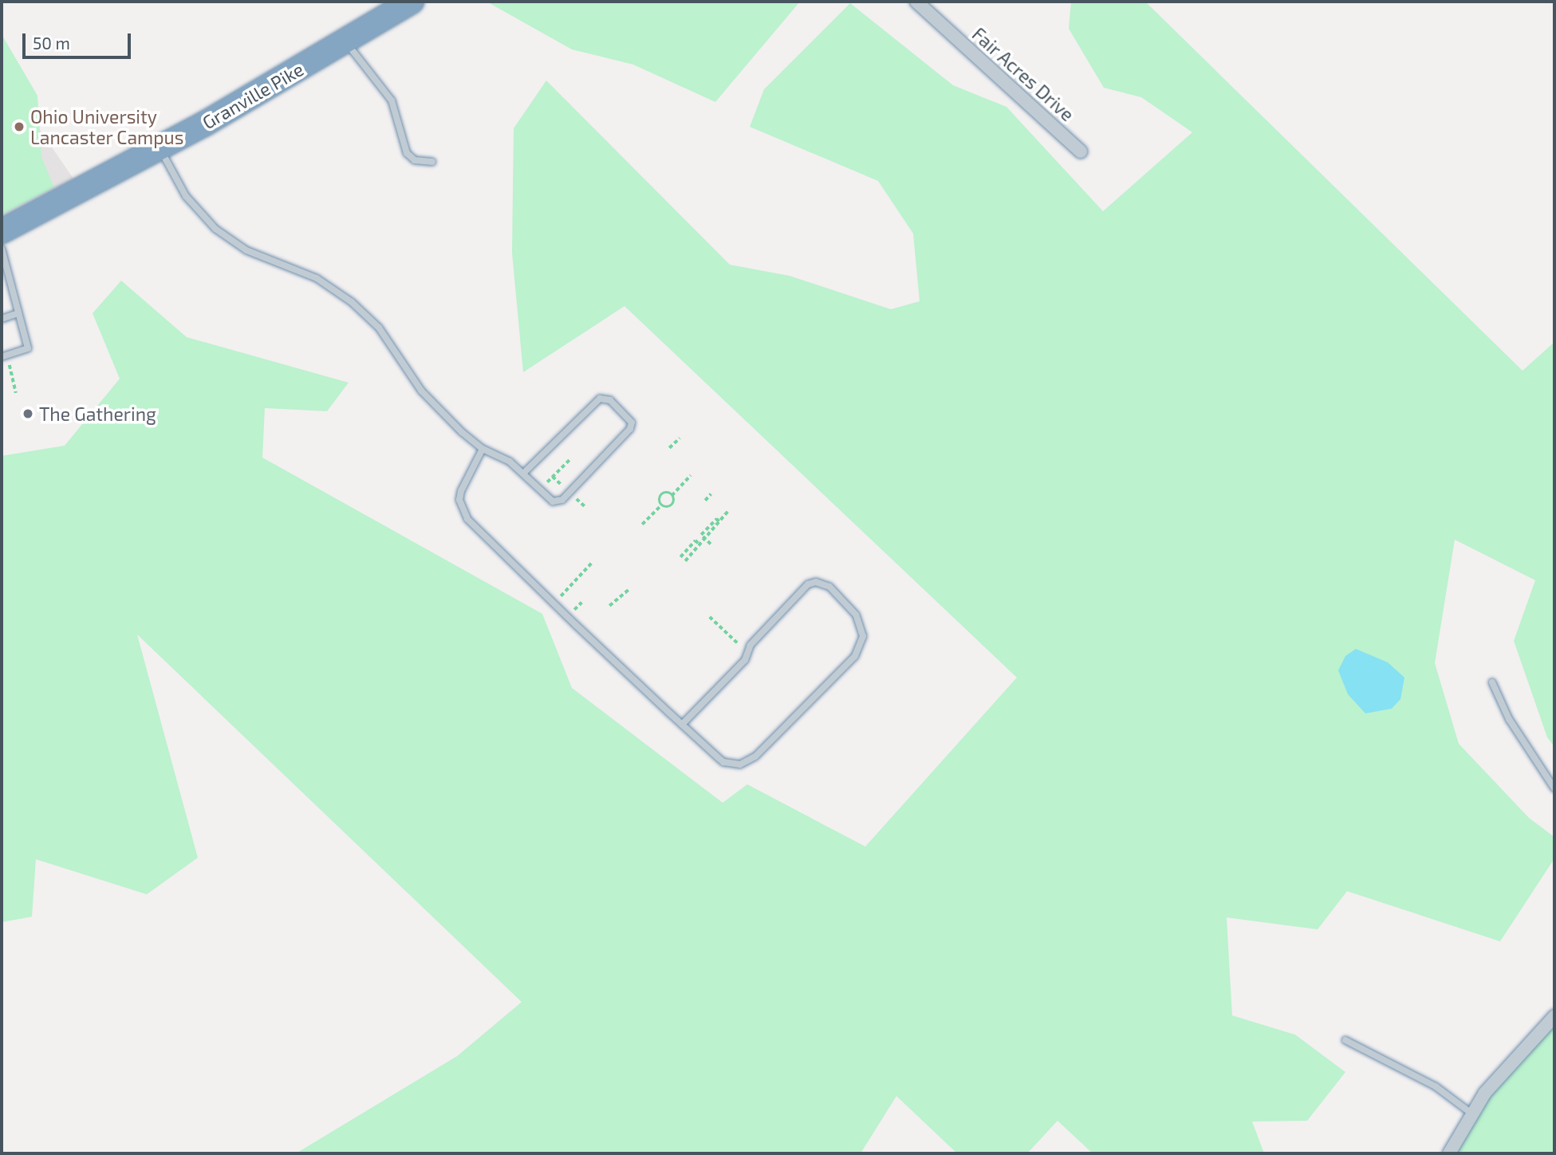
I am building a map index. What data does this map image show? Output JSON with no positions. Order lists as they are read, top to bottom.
{
  "streets": {
    "highway": ["Granville Pike"],
    "street": ["Fair Acres Drive"]
  },
  "places": ["Ohio University Lancaster Campus", "The Gathering"],
  "scale_bar": "50 m"
}
